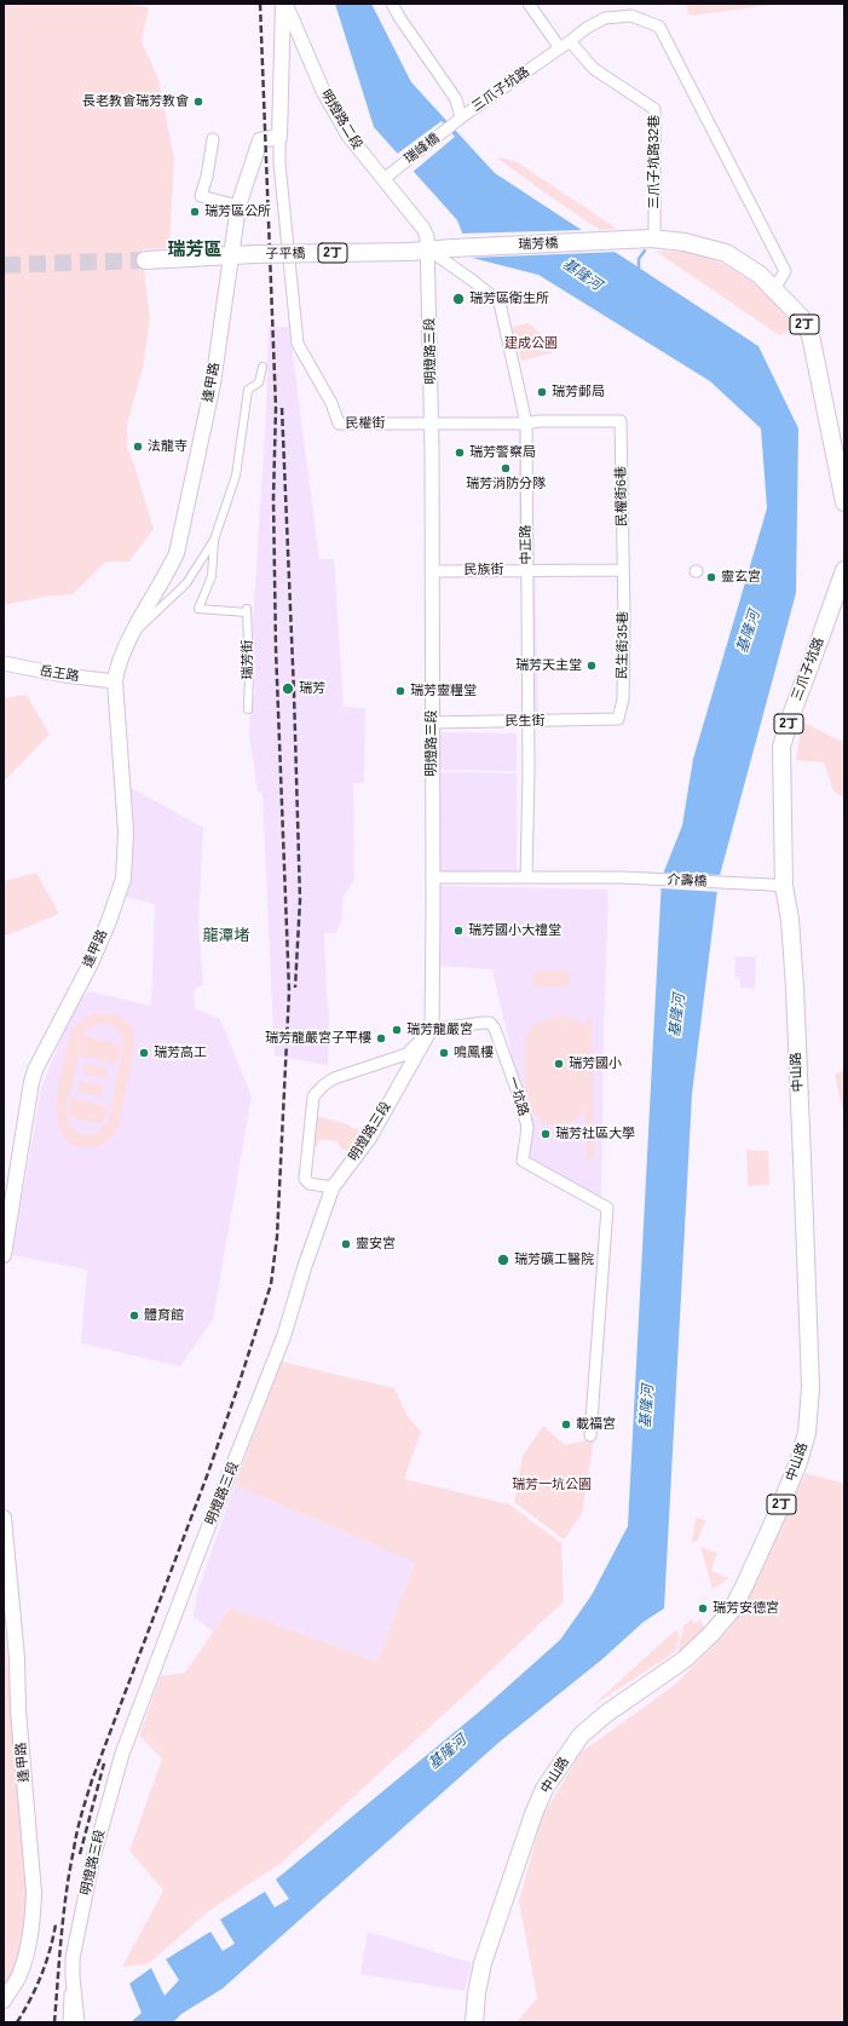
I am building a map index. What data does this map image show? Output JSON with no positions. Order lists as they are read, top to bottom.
{
  "streets": {
    "main road": [
      "三爪子坑路",
      "明燈路二段",
      "瑞芳橋",
      "2丁",
      "子平橋",
      "逢甲路",
      "中山路"
    ],
    "street": [
      "瑞峰橋",
      "三爪子坑路32巷",
      "明燈路三段",
      "民權街",
      "民權街6巷",
      "中正路",
      "民族街",
      "民生街35巷",
      "瑞芳街",
      "岳王路",
      "民生街",
      "介壽橋",
      "一坑路"
    ]
  },
  "crossings": [
    ["三爪子坑路", "瑞峰橋"],
    ["三爪子坑路", "三爪子坑路32巷"],
    ["三爪子坑路", "2丁"],
    ["三爪子坑路", "介壽橋"],
    ["三爪子坑路", "中山路"],
    ["明燈路二段", "瑞峰橋"],
    ["明燈路二段", "瑞芳橋"],
    ["明燈路二段", "子平橋"],
    ["明燈路二段", "明燈路三段"],
    ["明燈路二段", "逢甲路"],
    ["明燈路二段", "民權街"],
    ["明燈路二段", "中正路"],
    ["三爪子坑路32巷", "瑞芳橋"],
    ["三爪子坑路32巷", "2丁"],
    ["瑞芳橋", "2丁"],
    ["瑞芳橋", "子平橋"],
    ["瑞芳橋", "明燈路三段"],
    ["瑞芳橋", "中正路"],
    ["2丁", "子平橋"],
    ["2丁", "逢甲路"],
    ["子平橋", "明燈路三段"],
    ["子平橋", "逢甲路"],
    ["子平橋", "中正路"],
    ["明燈路三段", "民權街"],
    ["明燈路三段", "中正路"],
    ["明燈路三段", "民族街"],
    ["明燈路三段", "民生街"],
    ["明燈路三段", "一坑路"],
    ["逢甲路", "瑞芳街"],
    ["逢甲路", "岳王路"],
    ["民權街", "民權街6巷"],
    ["民權街", "中正路"],
    ["民權街6巷", "民族街"],
    ["民權街6巷", "民生街35巷"],
    ["中正路", "民族街"],
    ["中正路", "民生街"],
    ["中正路", "介壽橋"],
    ["民族街", "民生街35巷"],
    ["民生街35巷", "民生街"],
    ["介壽橋", "中山路"]
  ],
  "districts": ["瑞芳區", "龍潭堵"],
  "water": ["基隆河"],
  "parks": ["建成公園", "瑞芳一坑公園"],
  "places": [
    "長老教會瑞芳教會",
    "瑞芳區公所",
    "瑞芳區衛生所",
    "瑞芳郵局",
    "法龍寺",
    "瑞芳警察局",
    "瑞芳消防分隊",
    "靈玄宮",
    "瑞芳天主堂",
    "瑞芳",
    "瑞芳靈糧堂",
    "瑞芳國小大禮堂",
    "瑞芳龍嚴宮",
    "瑞芳龍嚴宮子平樓",
    "瑞芳高工",
    "鳴鳳樓",
    "瑞芳國小",
    "瑞芳社區大學",
    "靈安宮",
    "瑞芳礦工醫院",
    "體育館",
    "載福宮",
    "瑞芳安德宮"
  ]
}
